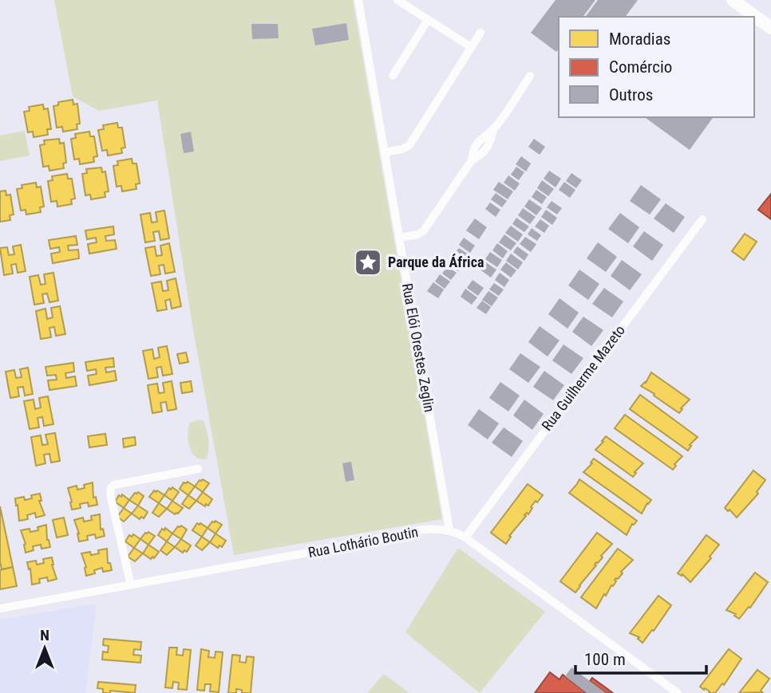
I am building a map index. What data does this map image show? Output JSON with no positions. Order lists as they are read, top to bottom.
{
  "streets": {
    "street": ["Rua Elói Orestes Zeglin", "Rua Guilherme Mazeto", "Rua Lothário Boutin"]
  },
  "crossings": [
    ["Rua Elói Orestes Zeglin", "Rua Lothário Boutin"],
    ["Rua Guilherme Mazeto", "Rua Lothário Boutin"]
  ],
  "places": {
    "place": ["Parque da África"]
  },
  "legend": ["Moradias", "Comércio", "Outros"],
  "scale_bar": "100 m",
  "north": "top"
}
